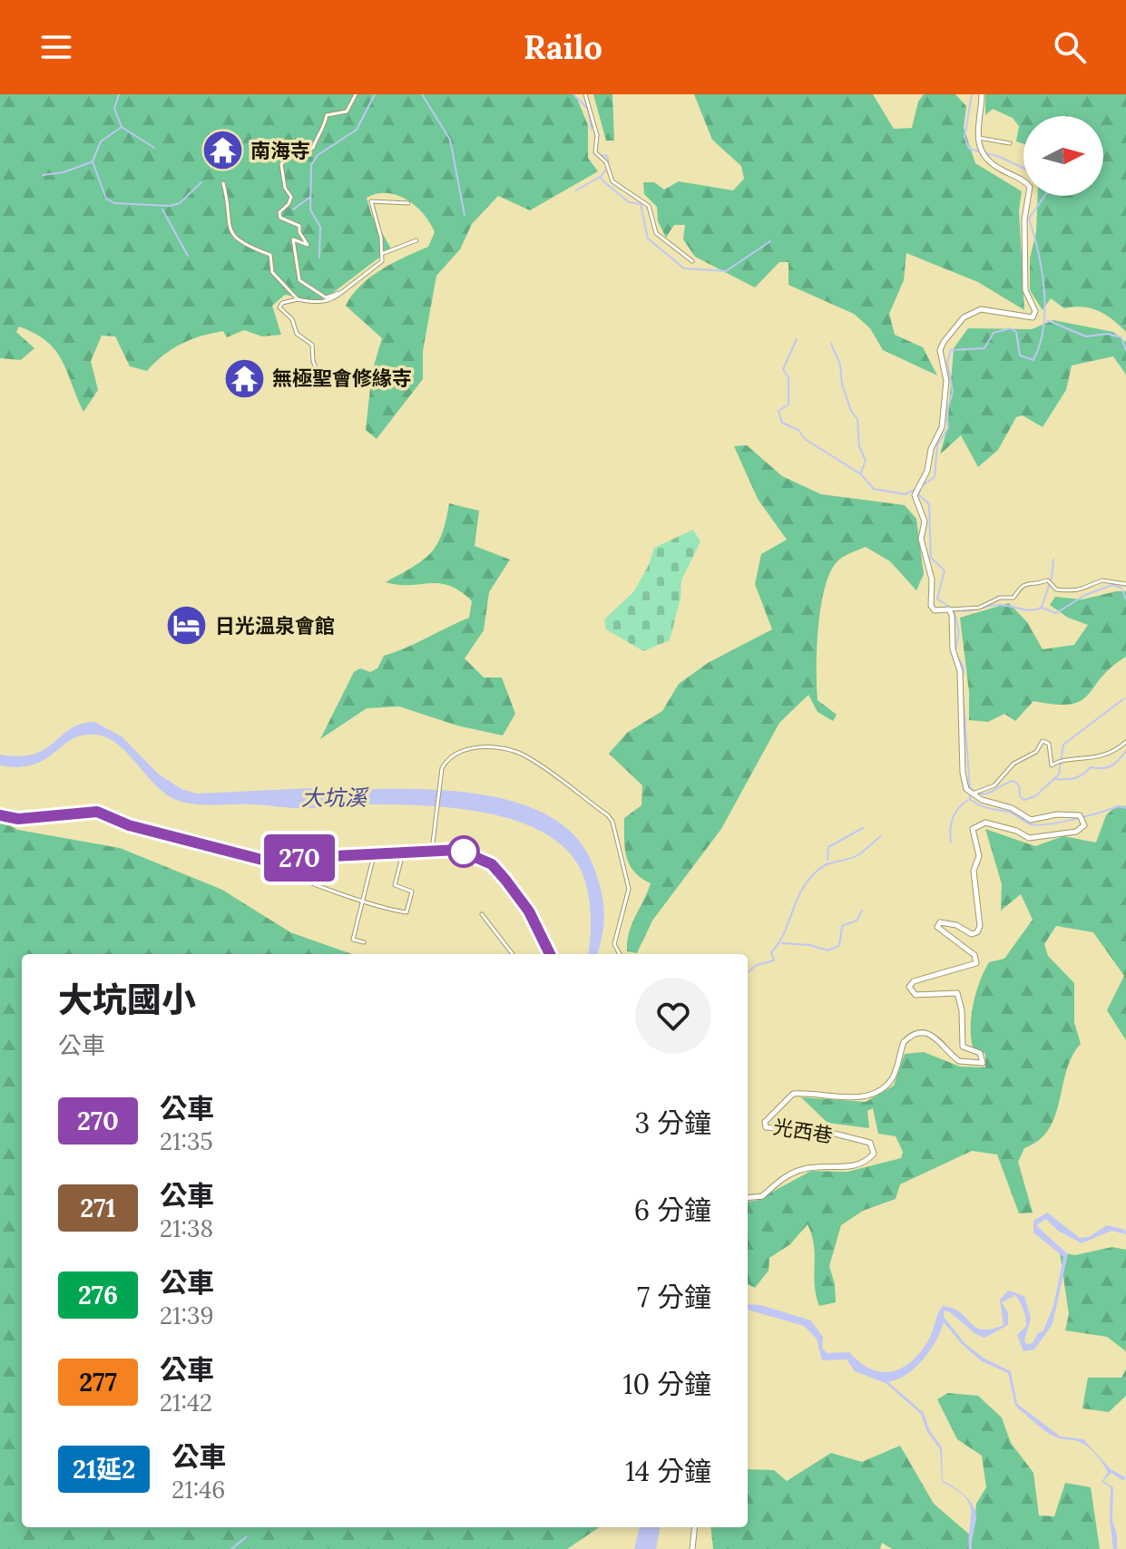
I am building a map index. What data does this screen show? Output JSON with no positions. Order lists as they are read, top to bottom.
{
  "streets": {
    "street": ["光西巷"]
  },
  "water": ["大坑溪"],
  "places": {
    "temple": ["南海寺", "無極聖會修緣寺"],
    "hotel": ["日光溫泉會館"]
  },
  "lines": ["bus line 270"],
  "north": "right",
  "page": {
    "header": "Railo",
    "on_map": "270",
    "heading": ["大坑國小", "公車"],
    "list": [
      {
        "mark": "270",
        "name": "公車",
        "note": "21:35",
        "value": "3 分鐘"
      },
      {
        "mark": "271",
        "name": "公車",
        "note": "21:38",
        "value": "6 分鐘"
      },
      {
        "mark": "276",
        "name": "公車",
        "note": "21:39",
        "value": "7 分鐘"
      },
      {
        "mark": "277",
        "name": "公車",
        "note": "21:42",
        "value": "10 分鐘"
      },
      {
        "mark": "21延2",
        "name": "公車",
        "note": "21:46",
        "value": "14 分鐘"
      }
    ]
  }
}
